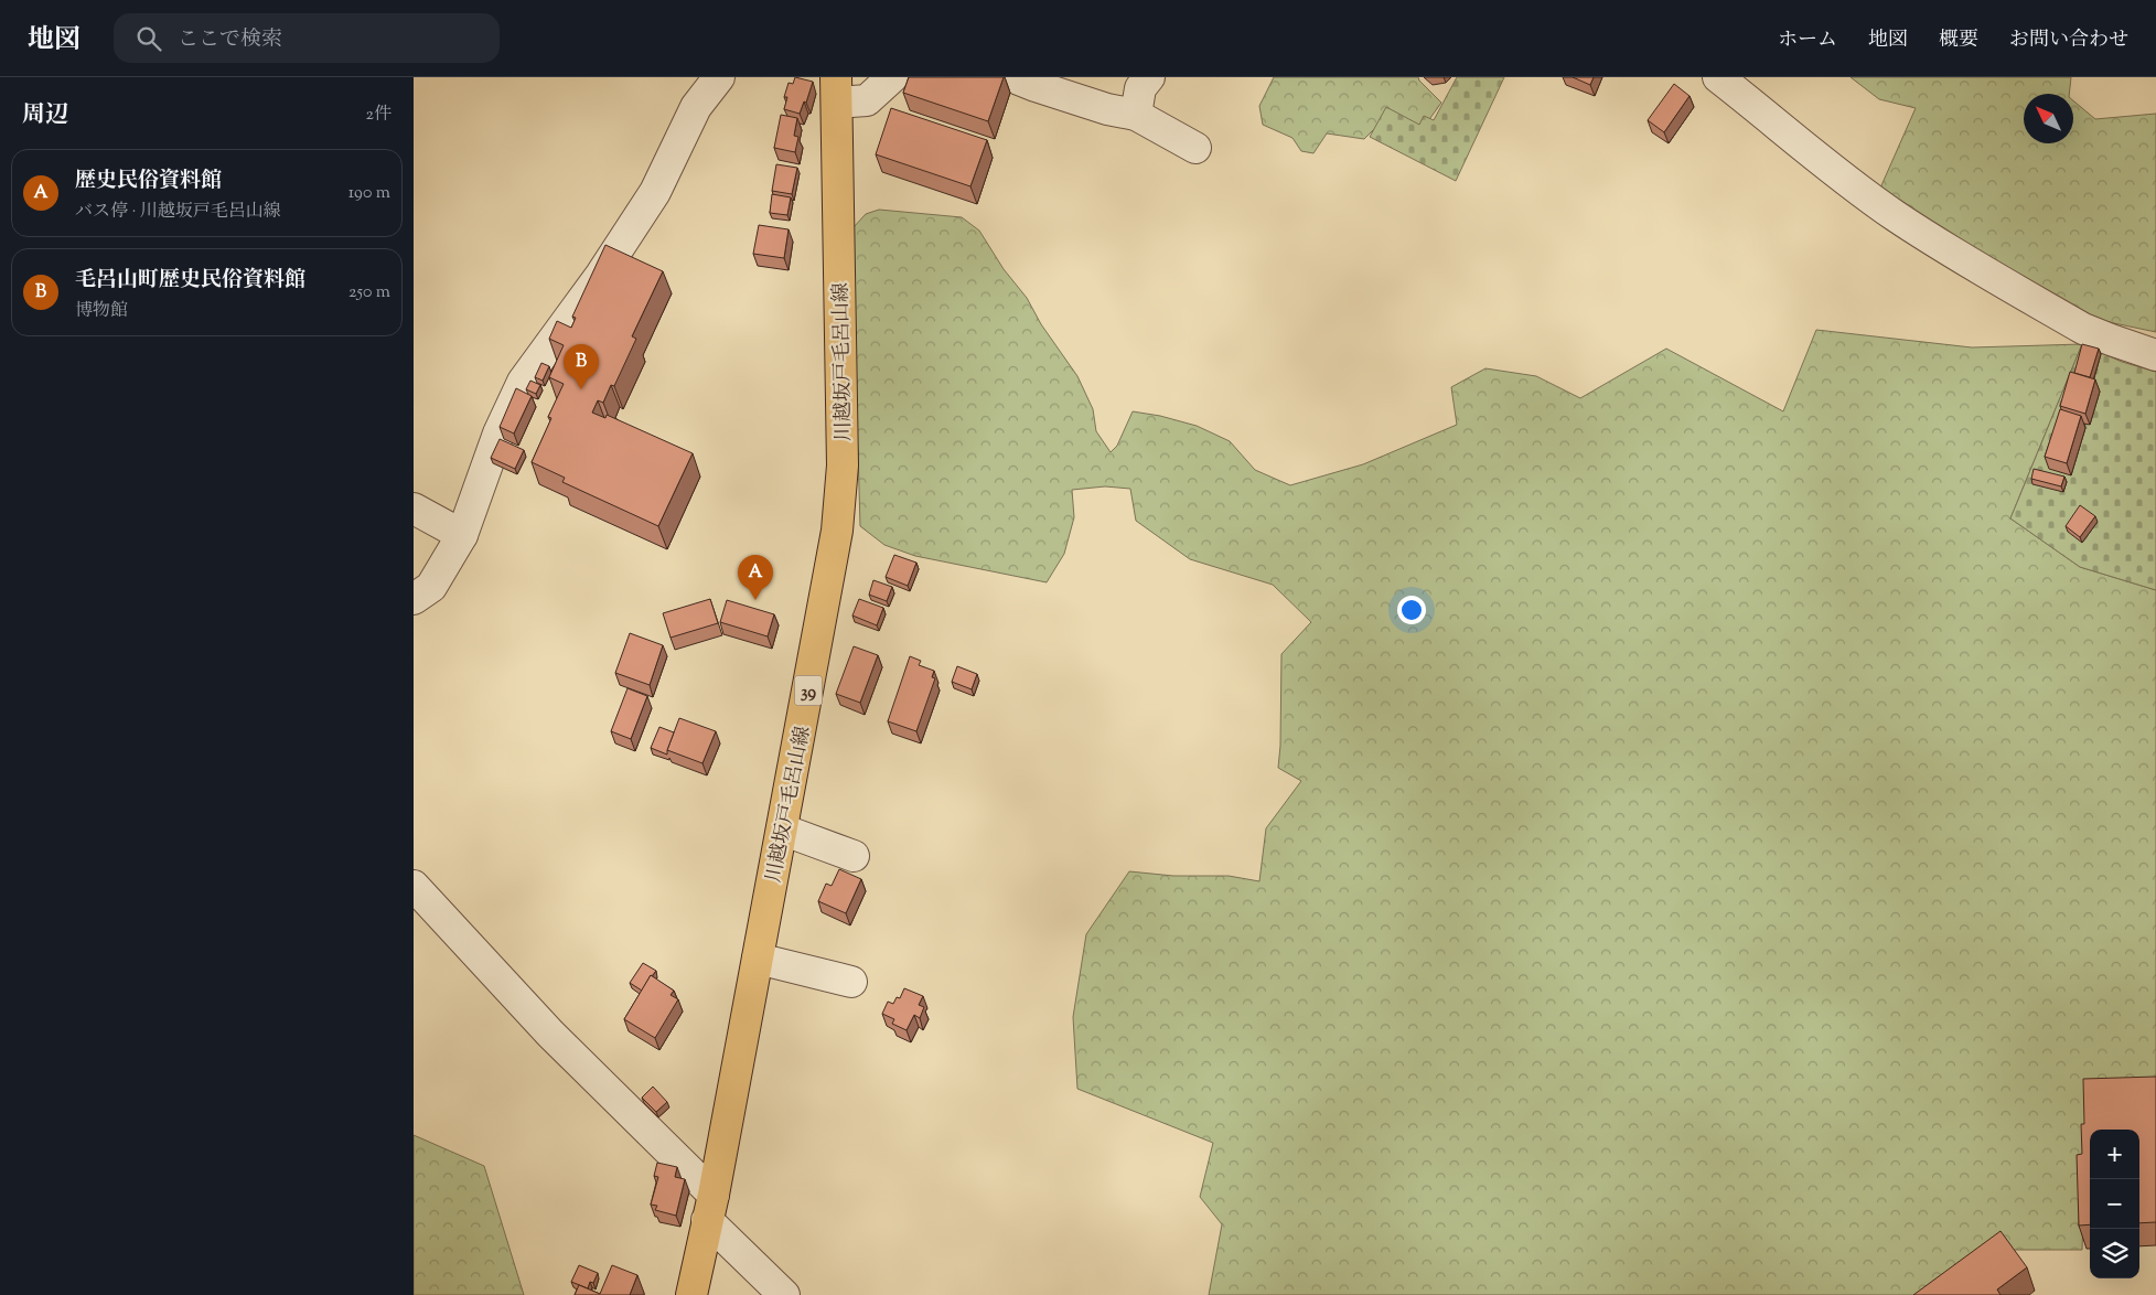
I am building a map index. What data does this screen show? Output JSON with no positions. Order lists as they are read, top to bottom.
{
  "streets": {
    "main road": ["川越坂戸毛呂山線", "39"]
  },
  "north": "top left",
  "page": {
    "header": "地図",
    "search": "ここで検索",
    "nav": [
      "ホーム",
      "地図",
      "概要",
      "お問い合わせ"
    ],
    "heading": ["周辺", "2件"],
    "list": [
      {
        "mark": "A",
        "name": "歴史民俗資料館",
        "note": "バス停 · 川越坂戸毛呂山線",
        "value": "190 m"
      },
      {
        "mark": "B",
        "name": "毛呂山町歴史民俗資料館",
        "note": "博物館",
        "value": "250 m"
      }
    ],
    "pins": ["B", "A"],
    "map_buttons": ["+", "−"]
  }
}
